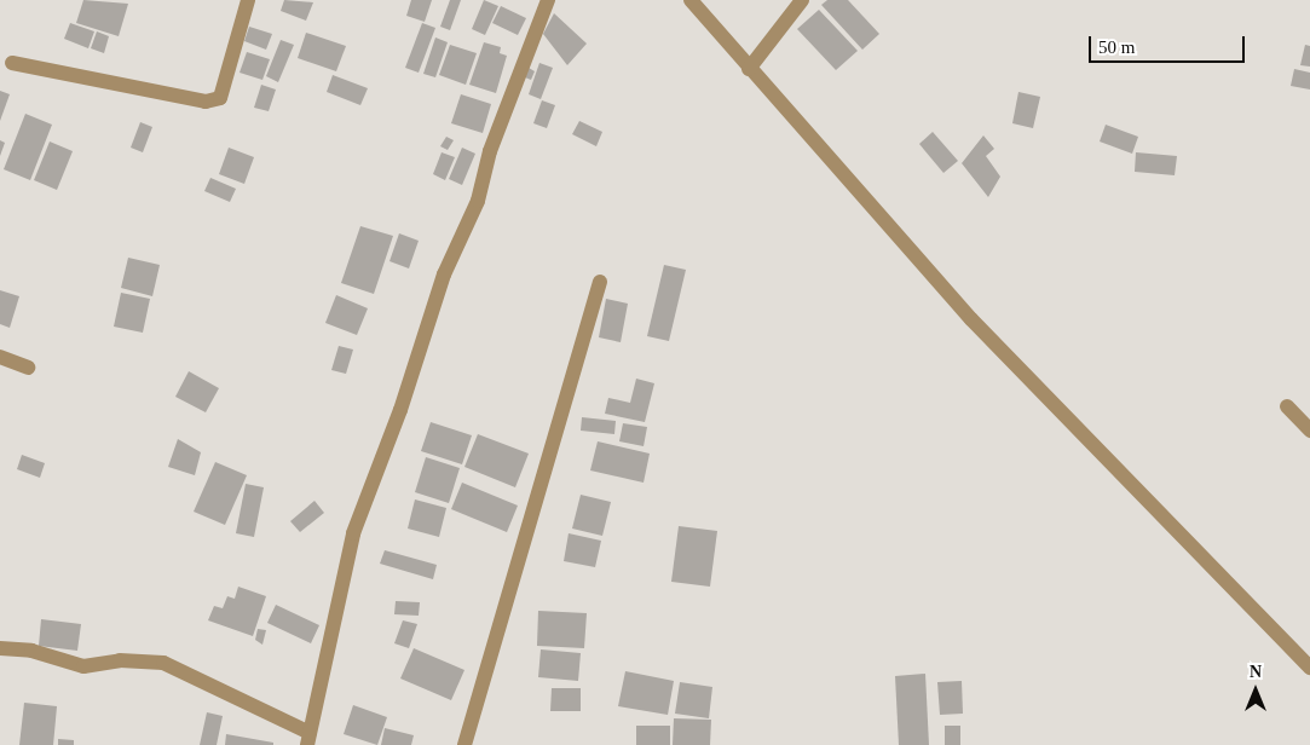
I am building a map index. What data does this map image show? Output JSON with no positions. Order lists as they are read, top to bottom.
{
  "scale_bar": "50 m",
  "north": "top"
}
